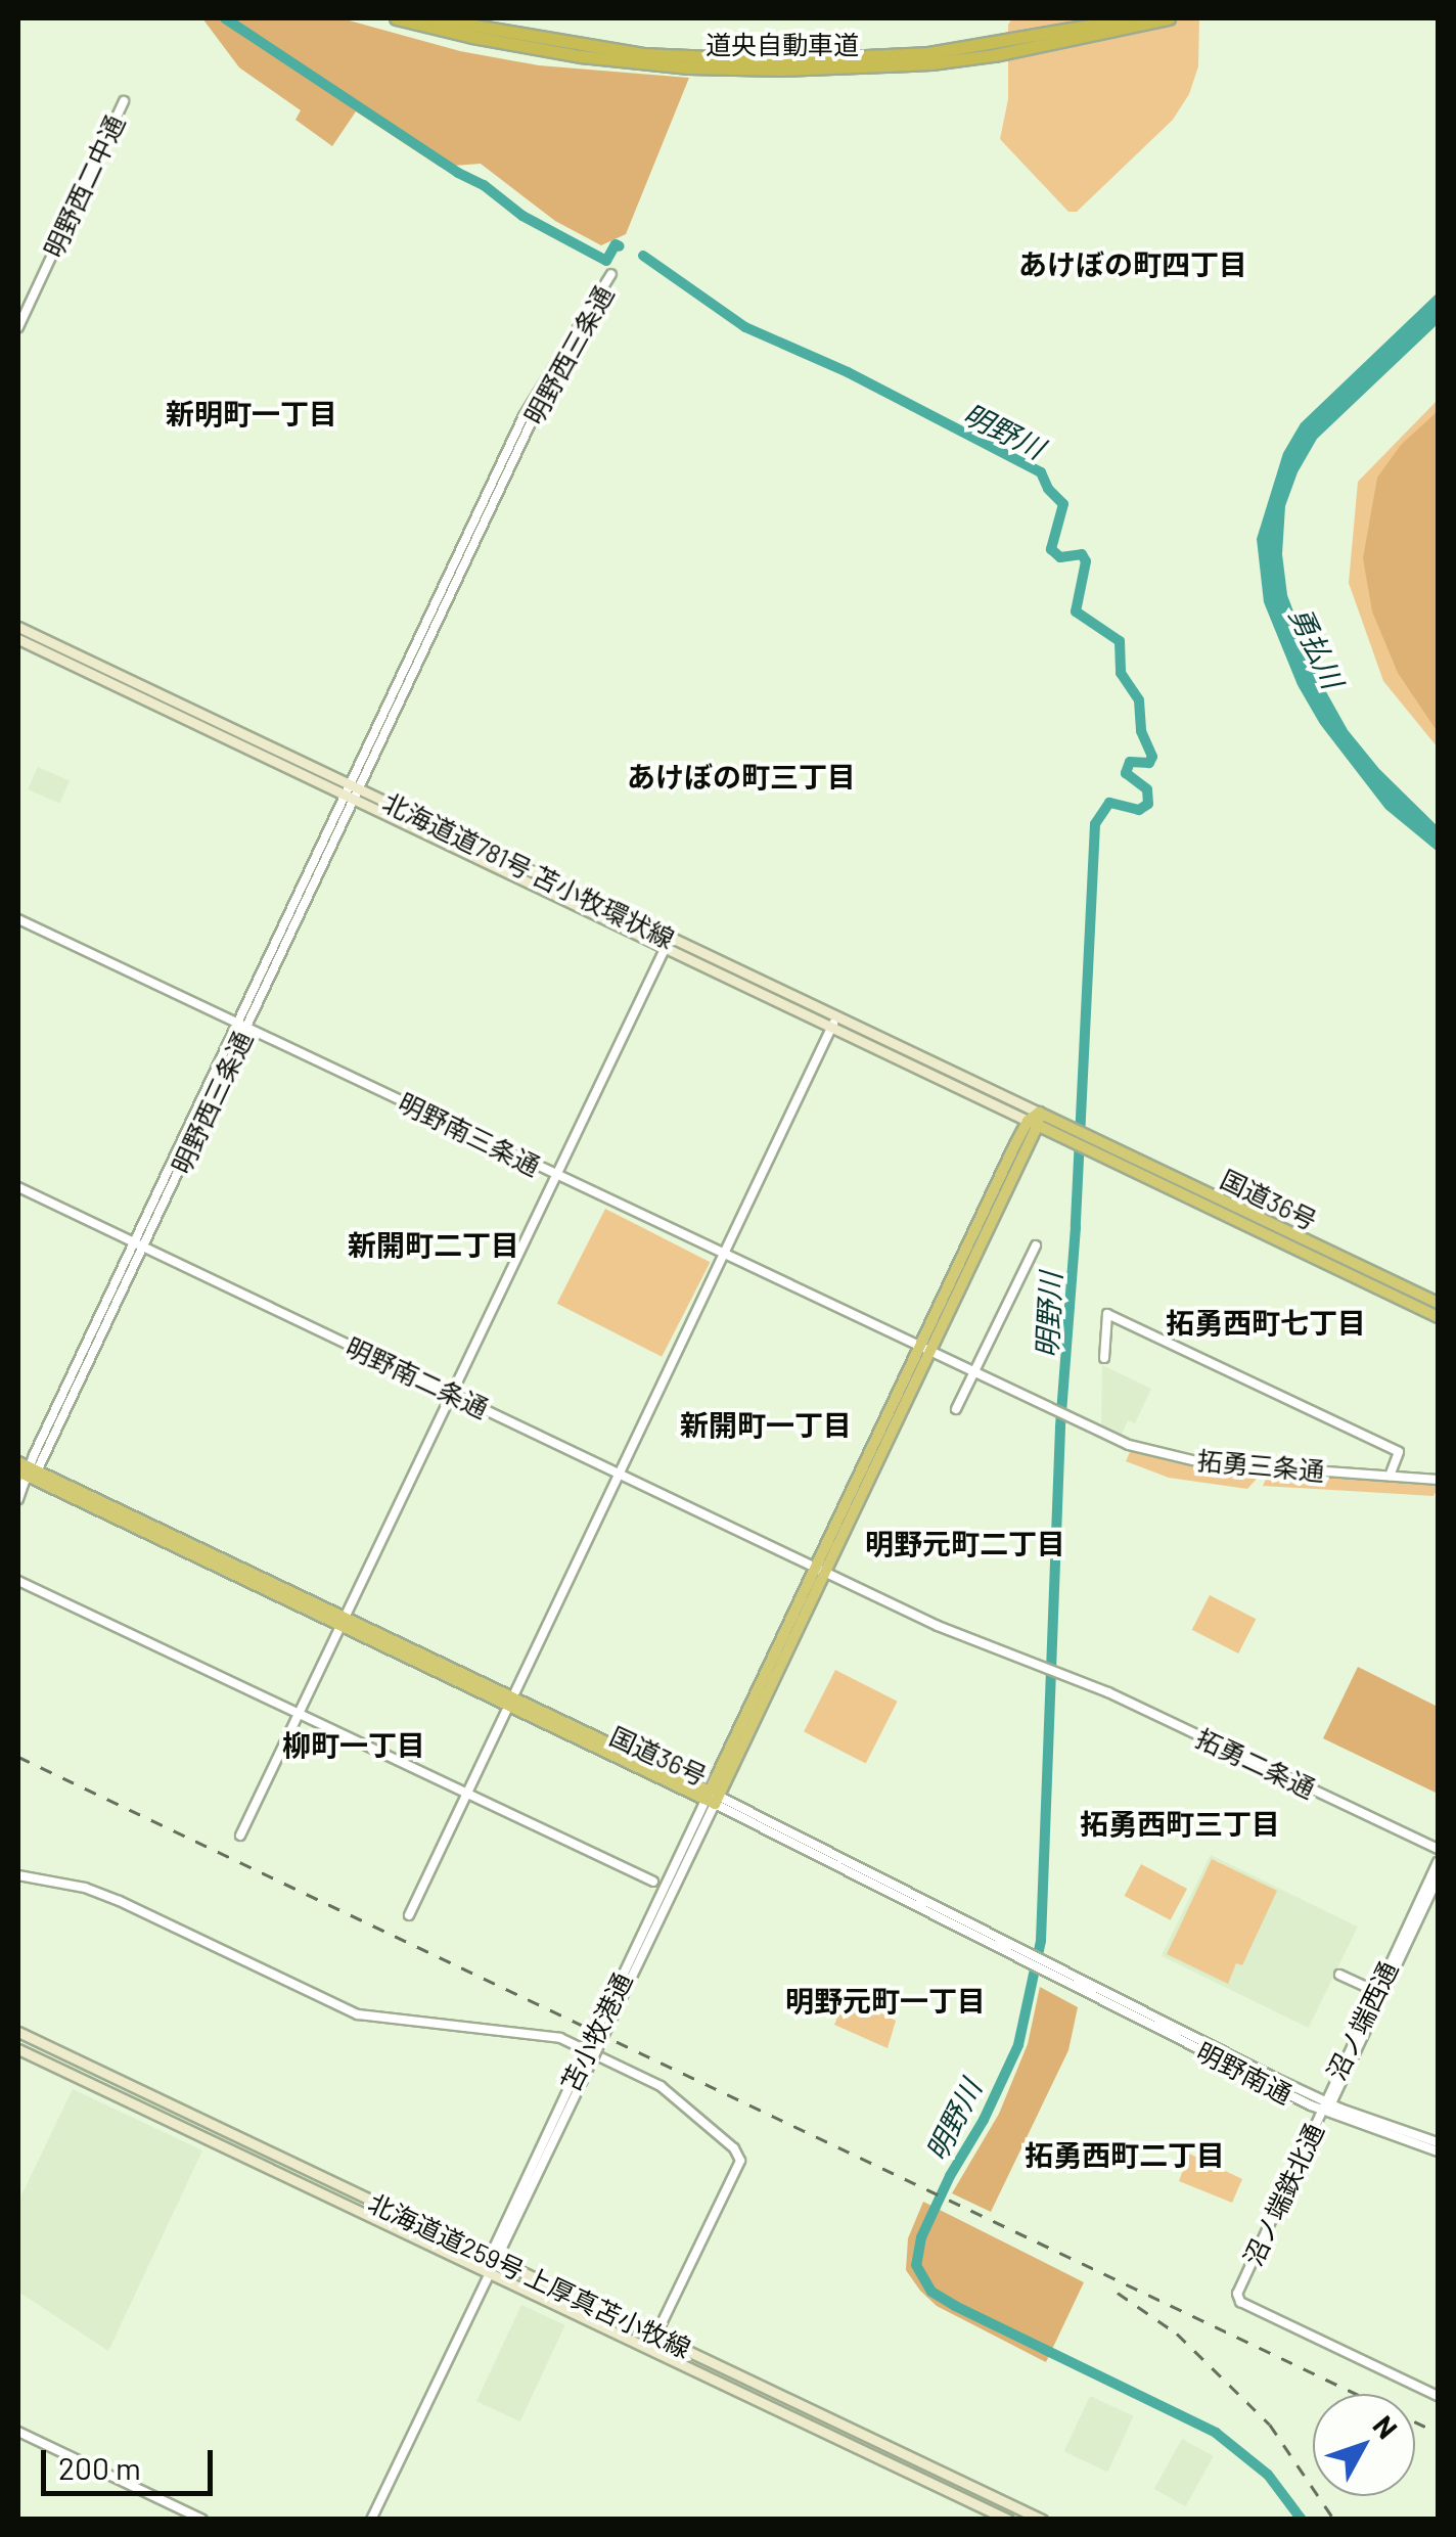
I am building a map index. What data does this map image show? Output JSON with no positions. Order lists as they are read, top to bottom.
{
  "streets": {
    "highway": ["道央自動車道", "国道36号"],
    "main road": ["北海道道781号 苫小牧環状線", "北海道道259号 上厚真苫小牧線"],
    "street": [
      "明野西二中通",
      "明野西三条通",
      "明野南三条通",
      "明野南二条通",
      "拓勇三条通",
      "拓勇二条通",
      "沼ノ端西通",
      "苫小牧港通",
      "明野南通",
      "沼ノ端鉄北通"
    ]
  },
  "crossings": [
    ["明野西三条通", "北海道道781号 苫小牧環状線"],
    ["明野西三条通", "明野南三条通"],
    ["明野西三条通", "国道36号"],
    ["明野西三条通", "明野南二条通"],
    ["北海道道781号 苫小牧環状線", "国道36号"],
    ["明野南三条通", "国道36号"],
    ["国道36号", "明野南二条通"],
    ["国道36号", "拓勇二条通"],
    ["国道36号", "苫小牧港通"],
    ["国道36号", "明野南通"],
    ["明野南二条通", "拓勇二条通"],
    ["沼ノ端西通", "明野南通"],
    ["沼ノ端西通", "沼ノ端鉄北通"],
    ["苫小牧港通", "明野南通"],
    ["苫小牧港通", "北海道道259号 上厚真苫小牧線"],
    ["明野南通", "沼ノ端鉄北通"]
  ],
  "districts": [
    "あけぼの町四丁目",
    "新明町一丁目",
    "あけぼの町三丁目",
    "新開町二丁目",
    "拓勇西町七丁目",
    "新開町一丁目",
    "明野元町二丁目",
    "柳町一丁目",
    "拓勇西町三丁目",
    "明野元町一丁目",
    "拓勇西町二丁目"
  ],
  "water": ["明野川", "勇払川"],
  "scale_bar": "200 m",
  "north": "top right"
}
